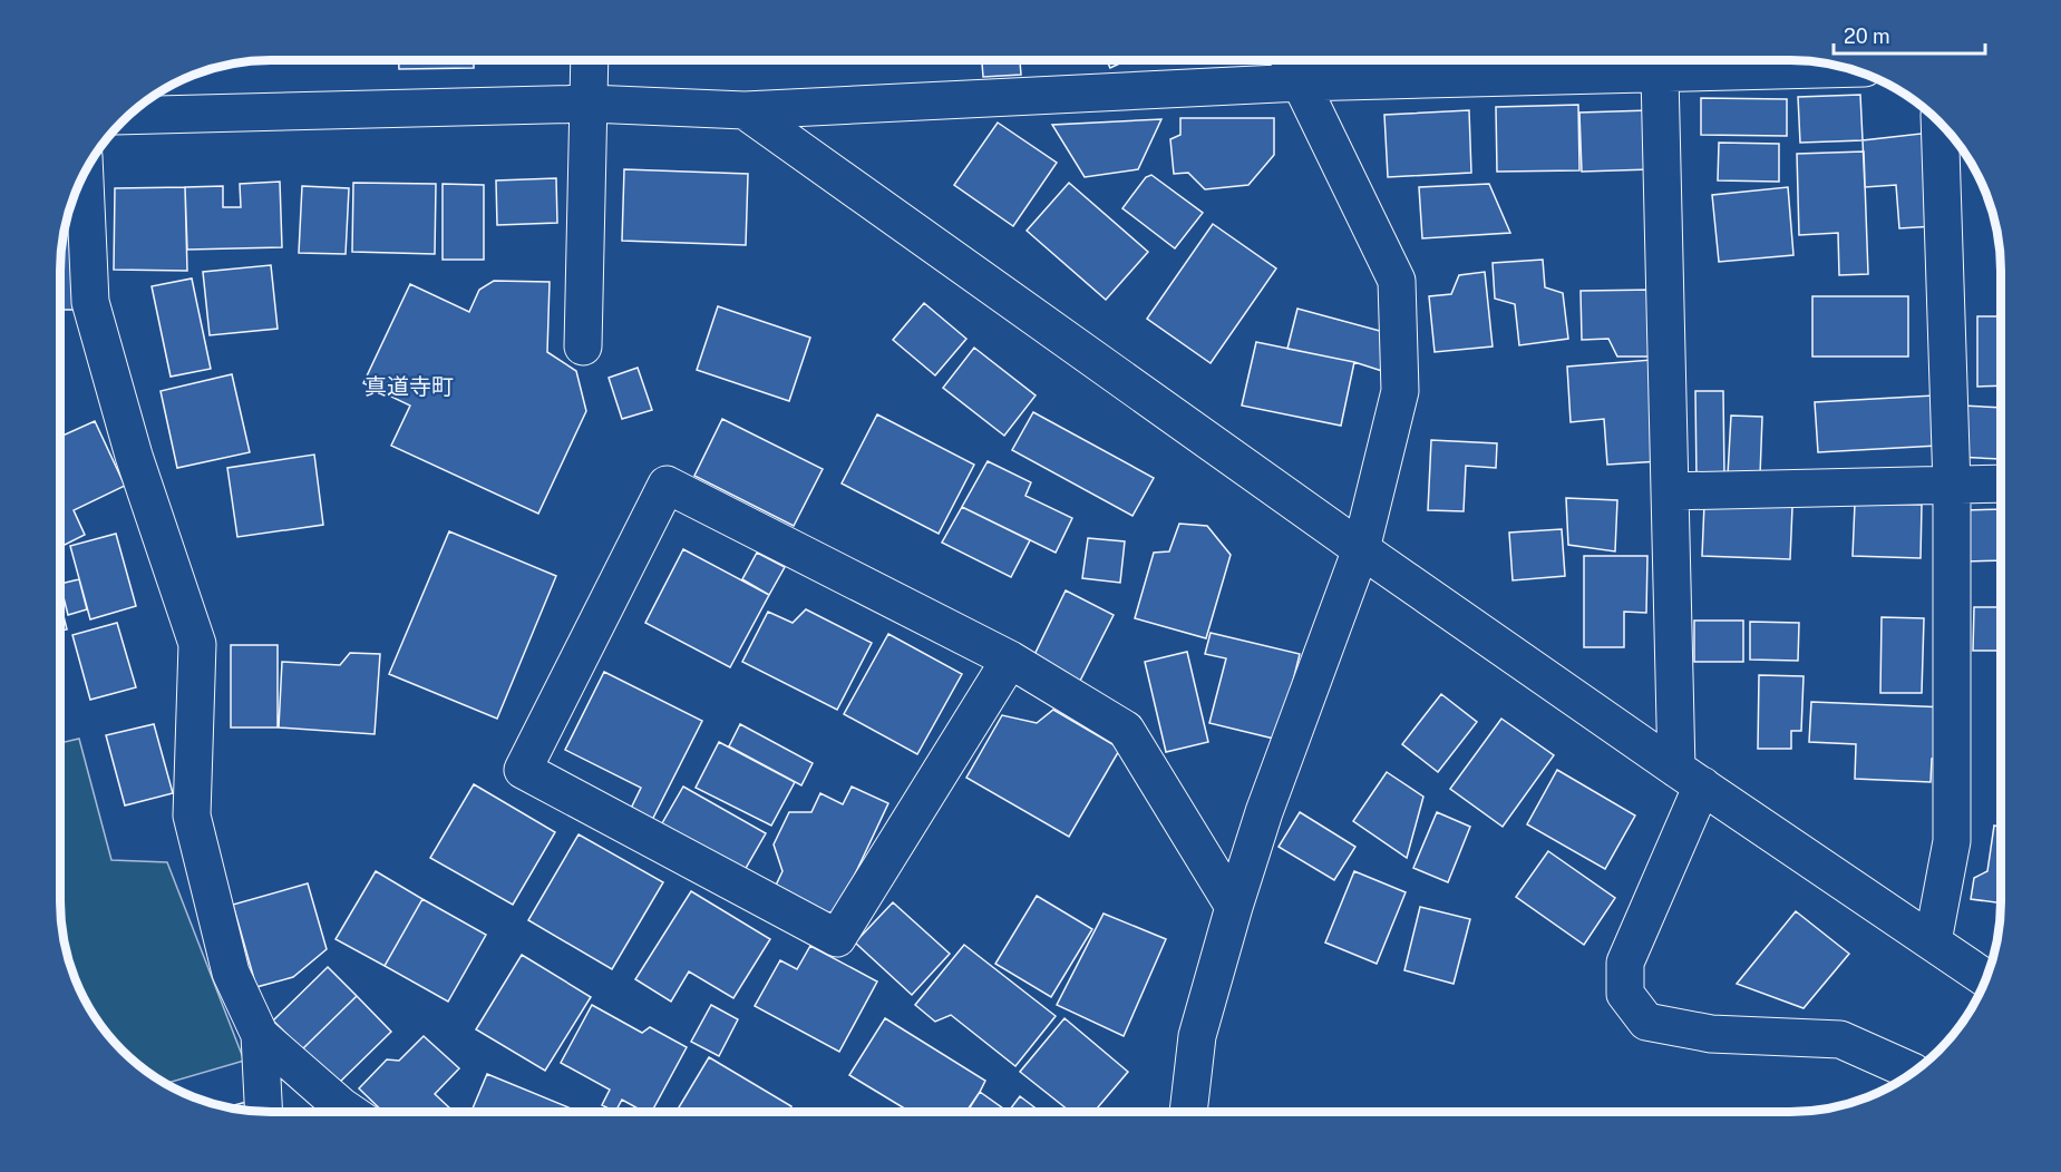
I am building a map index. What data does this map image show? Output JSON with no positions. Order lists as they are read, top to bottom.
{
  "districts": ["真道寺町"],
  "scale_bar": "20 m"
}
